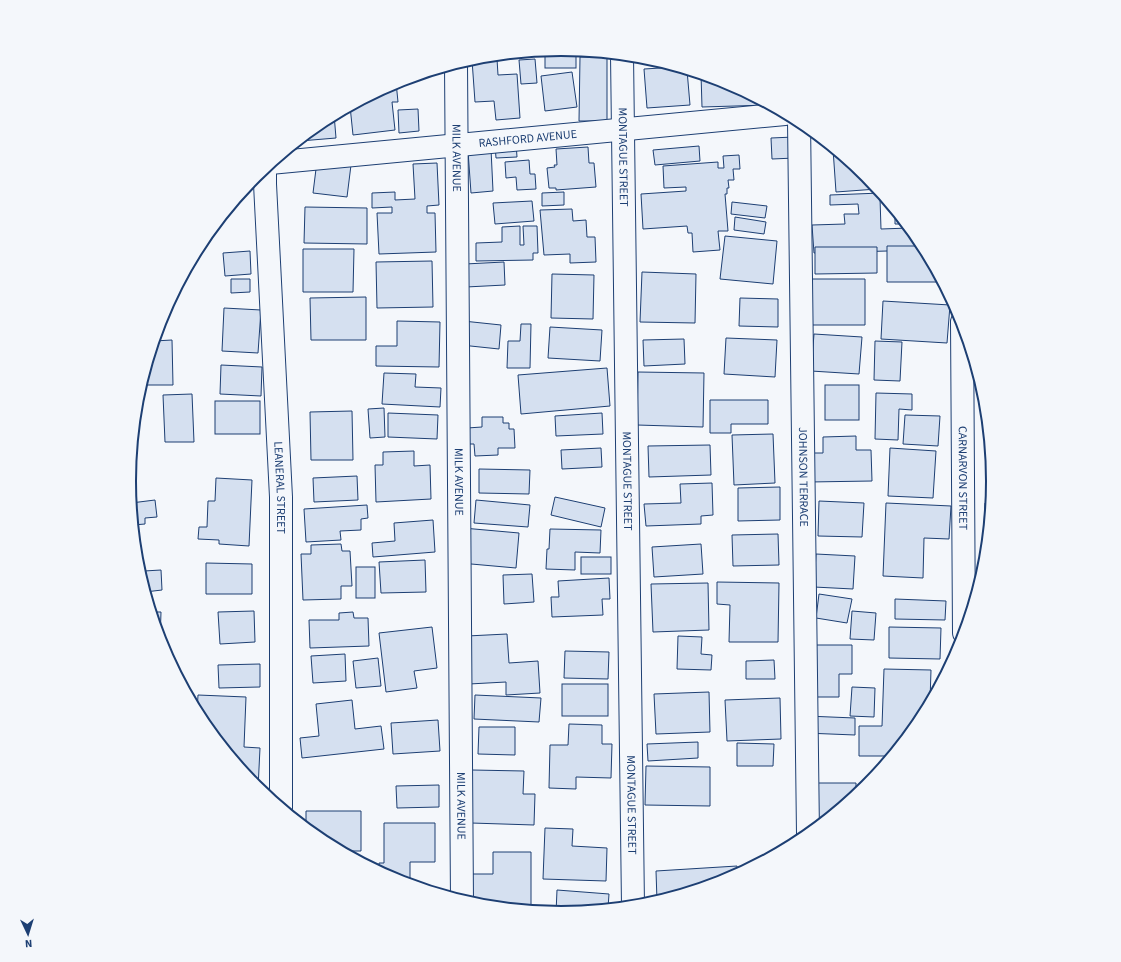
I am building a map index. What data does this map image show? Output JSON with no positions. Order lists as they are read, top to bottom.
{
  "streets": {
    "street": [
      "RASHFORD AVENUE",
      "MONTAGUE STREET",
      "MILK AVENUE",
      "JOHNSON TERRACE",
      "CARNARVON STREET",
      "LEANERAL STREET"
    ]
  },
  "crossings": [
    ["RASHFORD AVENUE", "MONTAGUE STREET"],
    ["RASHFORD AVENUE", "MILK AVENUE"]
  ],
  "north": "bottom"
}
